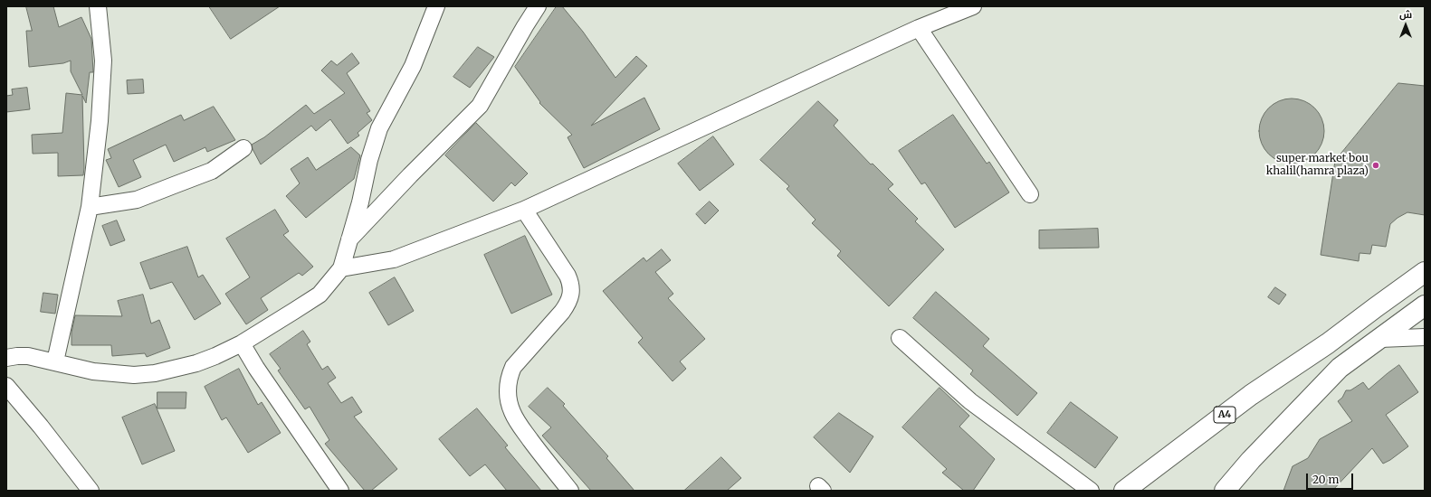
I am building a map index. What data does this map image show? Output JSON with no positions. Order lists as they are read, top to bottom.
{
  "streets": {
    "highway": ["A4"]
  },
  "places": ["super market bou khalil(hamra plaza)"],
  "scale_bar": "20 m",
  "north": "top"
}
